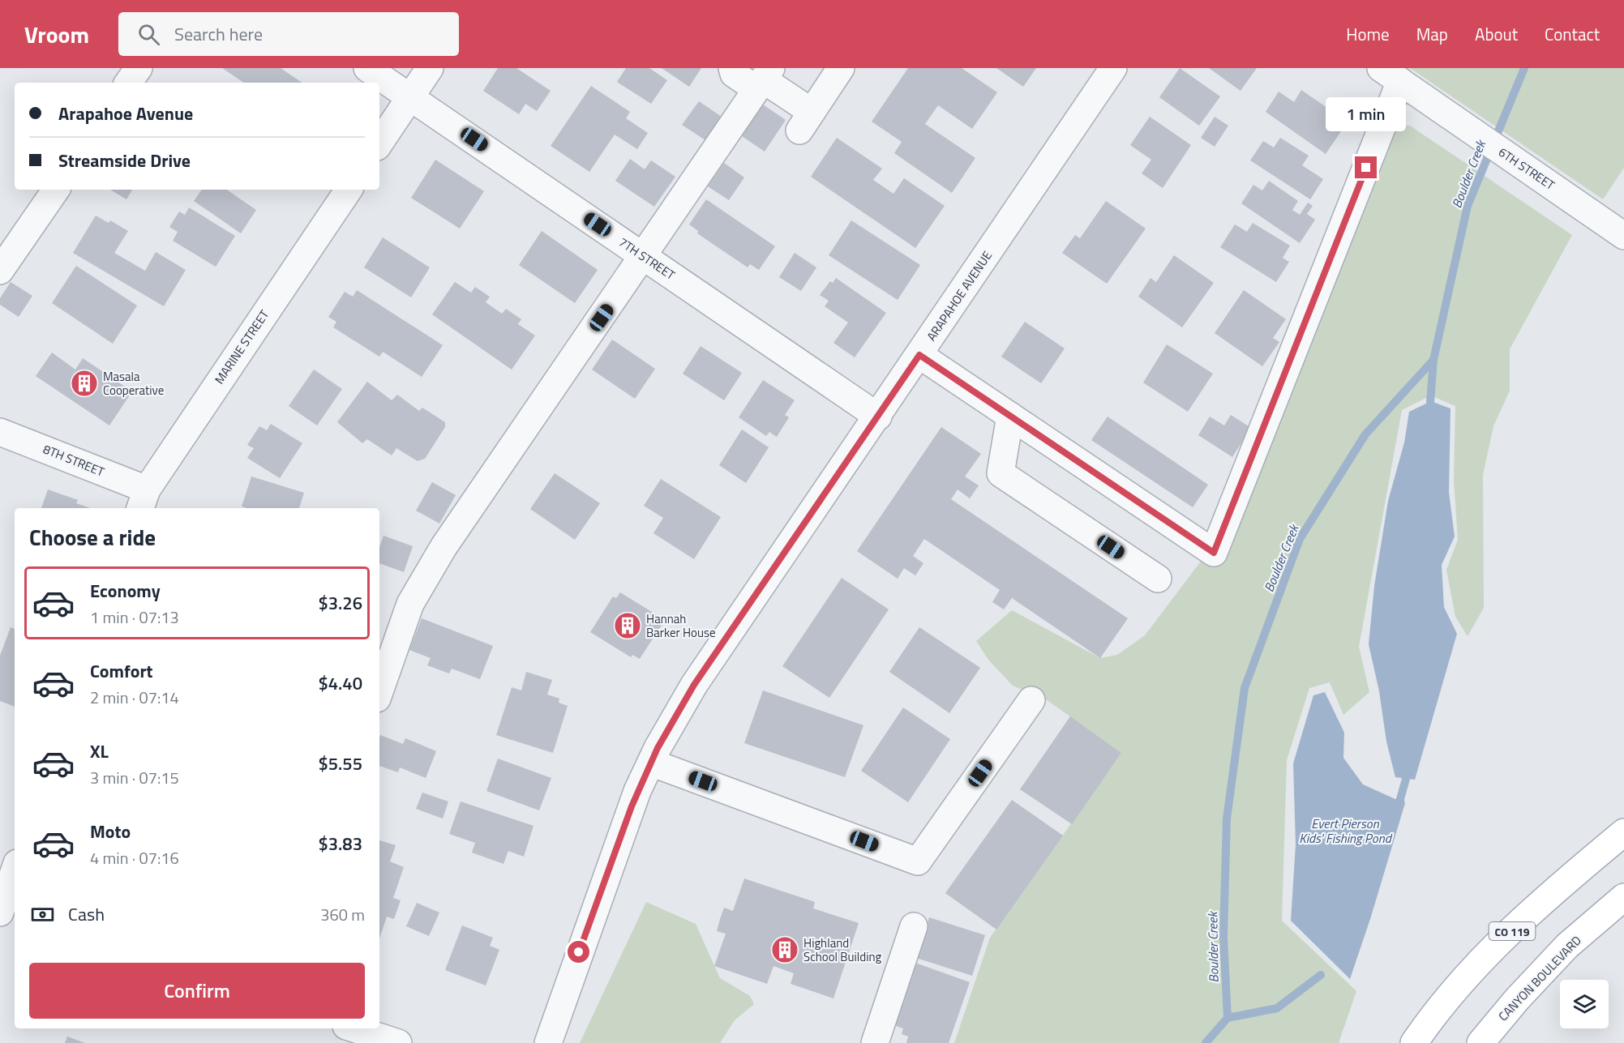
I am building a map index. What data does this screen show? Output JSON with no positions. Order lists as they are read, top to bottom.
{
  "streets": {
    "main road": ["CO 119", "CANYON BOULEVARD"],
    "street": [
      "6TH STREET",
      "7TH STREET",
      "ARAPAHOE AVENUE",
      "MARINE STREET",
      "8TH STREET"
    ]
  },
  "crossings": [
    ["7TH STREET", "ARAPAHOE AVENUE"],
    ["MARINE STREET", "8TH STREET"]
  ],
  "water": ["Boulder Creek", "Evert Pierson Kids' Fishing Pond"],
  "places": {
    "building": ["Masala Cooperative", "Hannah Barker House", "Highland School Building"]
  },
  "page": {
    "header": "Vroom",
    "search": "Search here",
    "nav": [
      "Home",
      "Map",
      "About",
      "Contact"
    ],
    "banner": ["Arapahoe Avenue", "Streamside Drive"],
    "bubble": "1 min",
    "heading": "Choose a ride",
    "list": [
      {
        "name": "Economy",
        "note": "1 min · 07:13",
        "value": "$3.26"
      },
      {
        "name": "Comfort",
        "note": "2 min · 07:14",
        "value": "$4.40"
      },
      {
        "name": "XL",
        "note": "3 min · 07:15",
        "value": "$5.55"
      },
      {
        "name": "Moto",
        "note": "4 min · 07:16",
        "value": "$3.83"
      }
    ],
    "pay": ["Cash", "360 m"],
    "buttons": "Confirm"
  }
}
